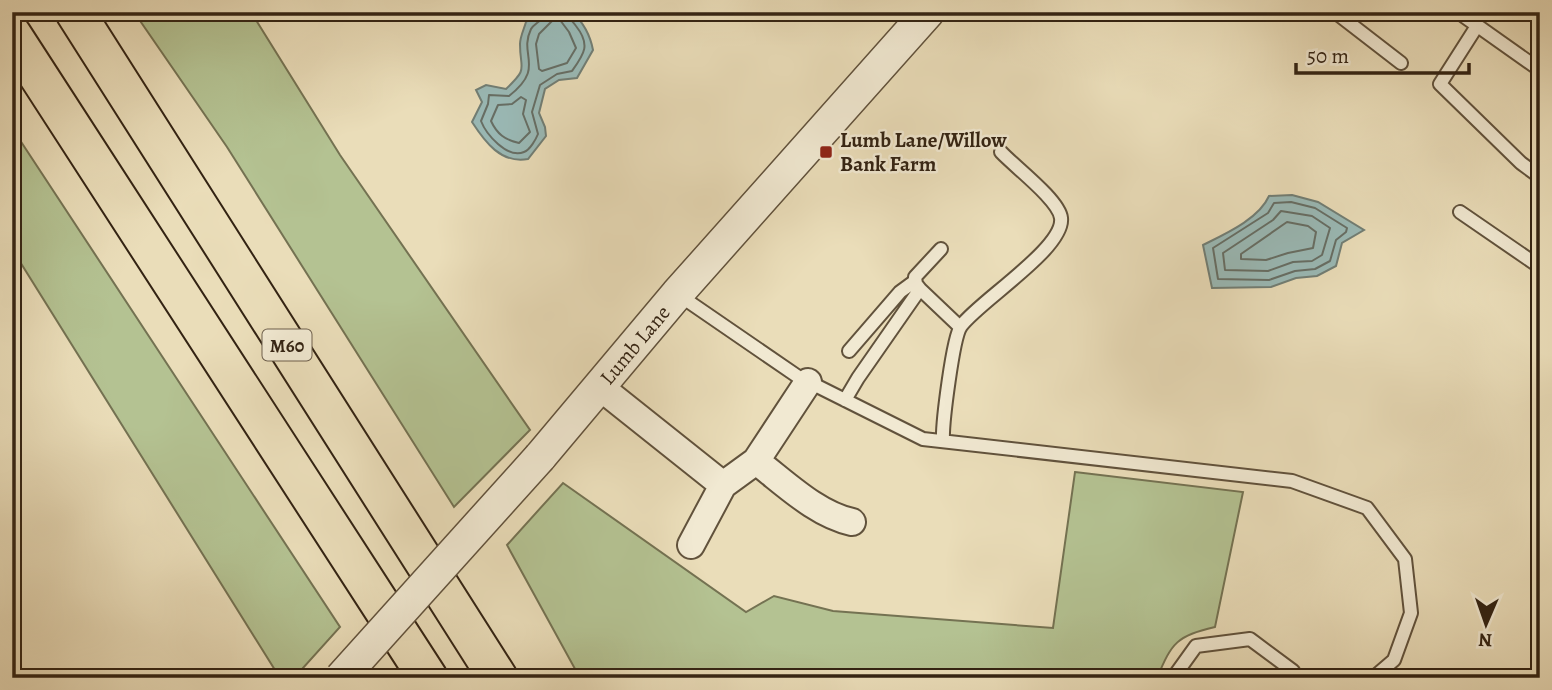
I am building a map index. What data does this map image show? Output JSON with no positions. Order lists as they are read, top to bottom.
{
  "streets": {
    "highway": ["M60"],
    "street": ["Lumb Lane"]
  },
  "places": {
    "transit": ["Lumb Lane/Willow Bank Farm"]
  },
  "scale_bar": "50 m",
  "north": "bottom"
}
